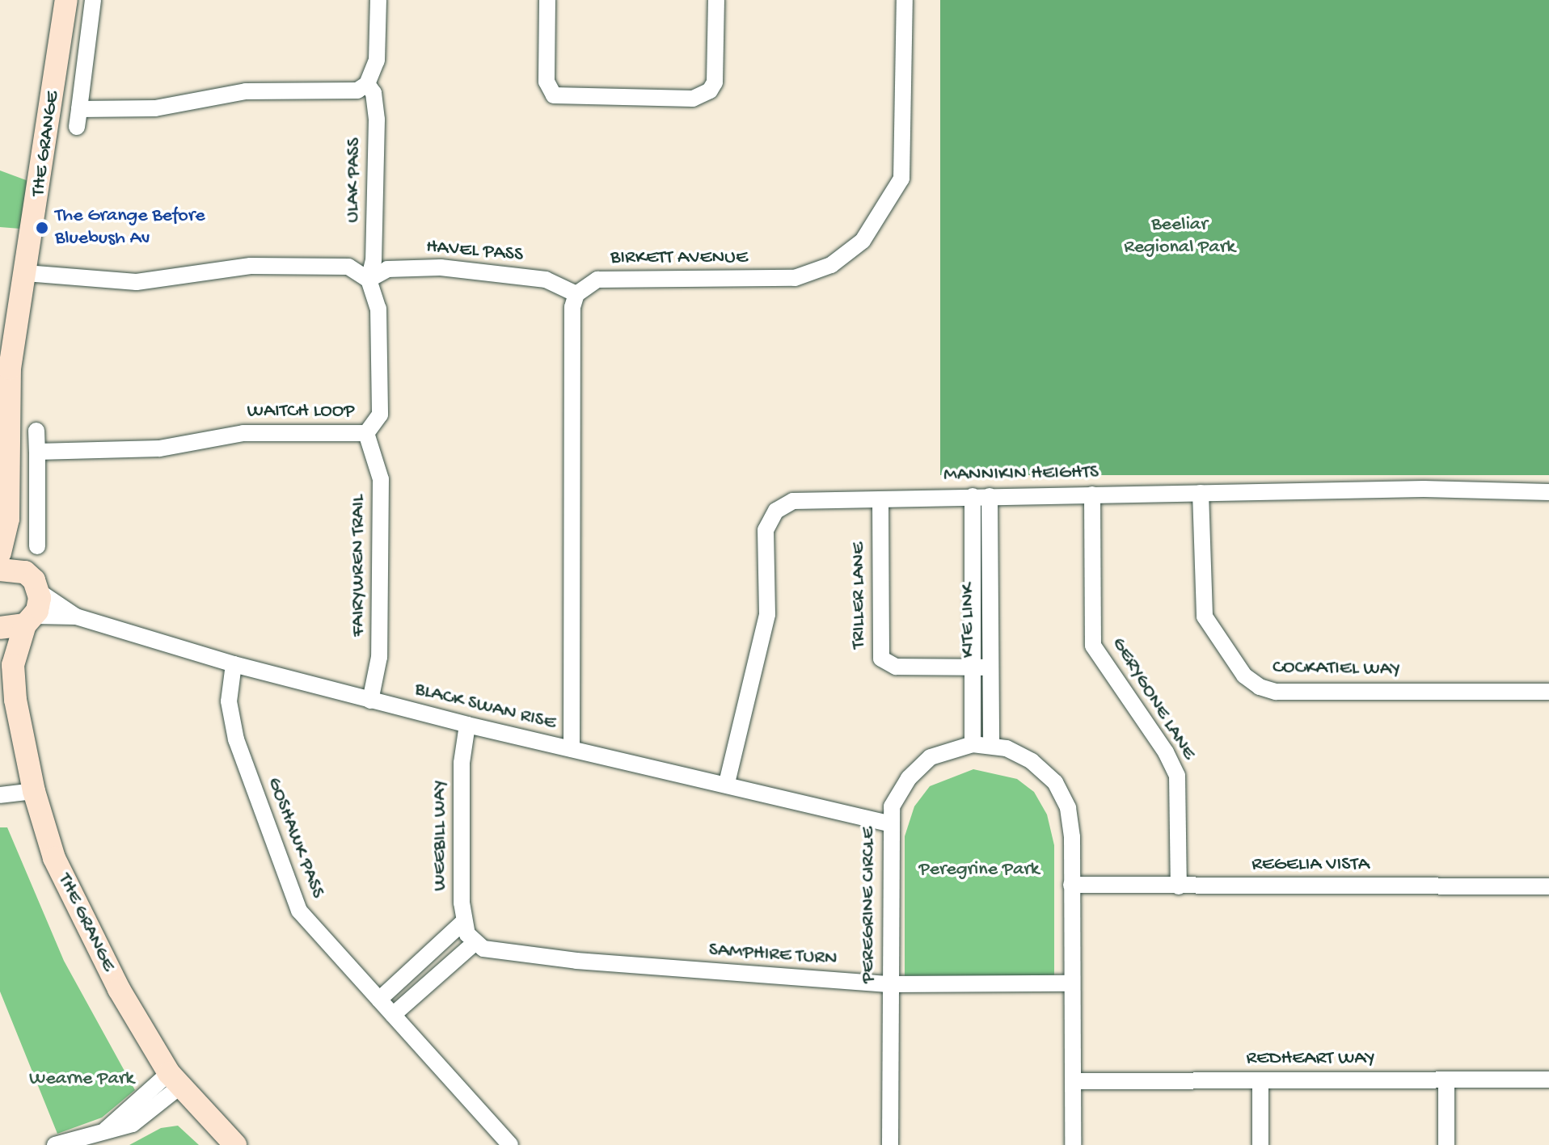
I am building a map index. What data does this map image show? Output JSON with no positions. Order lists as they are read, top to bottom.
{
  "streets": {
    "street": [
      "THE GRANGE",
      "ULAK PASS",
      "HAVEL PASS",
      "BIRKETT AVENUE",
      "WAITCH LOOP",
      "MANNIKIN HEIGHTS",
      "FAIRYWREN TRAIL",
      "TRILLER LANE",
      "KITE LINK",
      "COCKATIEL WAY",
      "GERYGONE LANE",
      "BLACK SWAN RISE",
      "WEEBILL WAY",
      "GOSHAWK PASS",
      "REGELIA VISTA",
      "PEREGRINE CIRCLE",
      "SAMPHIRE TURN",
      "REDHEART WAY"
    ]
  },
  "crossings": [
    ["THE GRANGE", "BLACK SWAN RISE"],
    ["ULAK PASS", "HAVEL PASS"],
    ["ULAK PASS", "WAITCH LOOP"],
    ["HAVEL PASS", "BIRKETT AVENUE"],
    ["HAVEL PASS", "WAITCH LOOP"],
    ["WAITCH LOOP", "FAIRYWREN TRAIL"],
    ["MANNIKIN HEIGHTS", "TRILLER LANE"],
    ["MANNIKIN HEIGHTS", "KITE LINK"],
    ["MANNIKIN HEIGHTS", "COCKATIEL WAY"],
    ["MANNIKIN HEIGHTS", "GERYGONE LANE"],
    ["MANNIKIN HEIGHTS", "BLACK SWAN RISE"],
    ["FAIRYWREN TRAIL", "BLACK SWAN RISE"],
    ["TRILLER LANE", "KITE LINK"],
    ["KITE LINK", "PEREGRINE CIRCLE"],
    ["GERYGONE LANE", "REGELIA VISTA"],
    ["BLACK SWAN RISE", "WEEBILL WAY"],
    ["BLACK SWAN RISE", "GOSHAWK PASS"],
    ["BLACK SWAN RISE", "PEREGRINE CIRCLE"],
    ["REGELIA VISTA", "PEREGRINE CIRCLE"],
    ["PEREGRINE CIRCLE", "SAMPHIRE TURN"],
    ["PEREGRINE CIRCLE", "REDHEART WAY"]
  ],
  "parks": ["Beeliar Regional Park", "Peregrine Park", "Wearne Park"],
  "places": ["The Grange Before Bluebush Av"]
}
